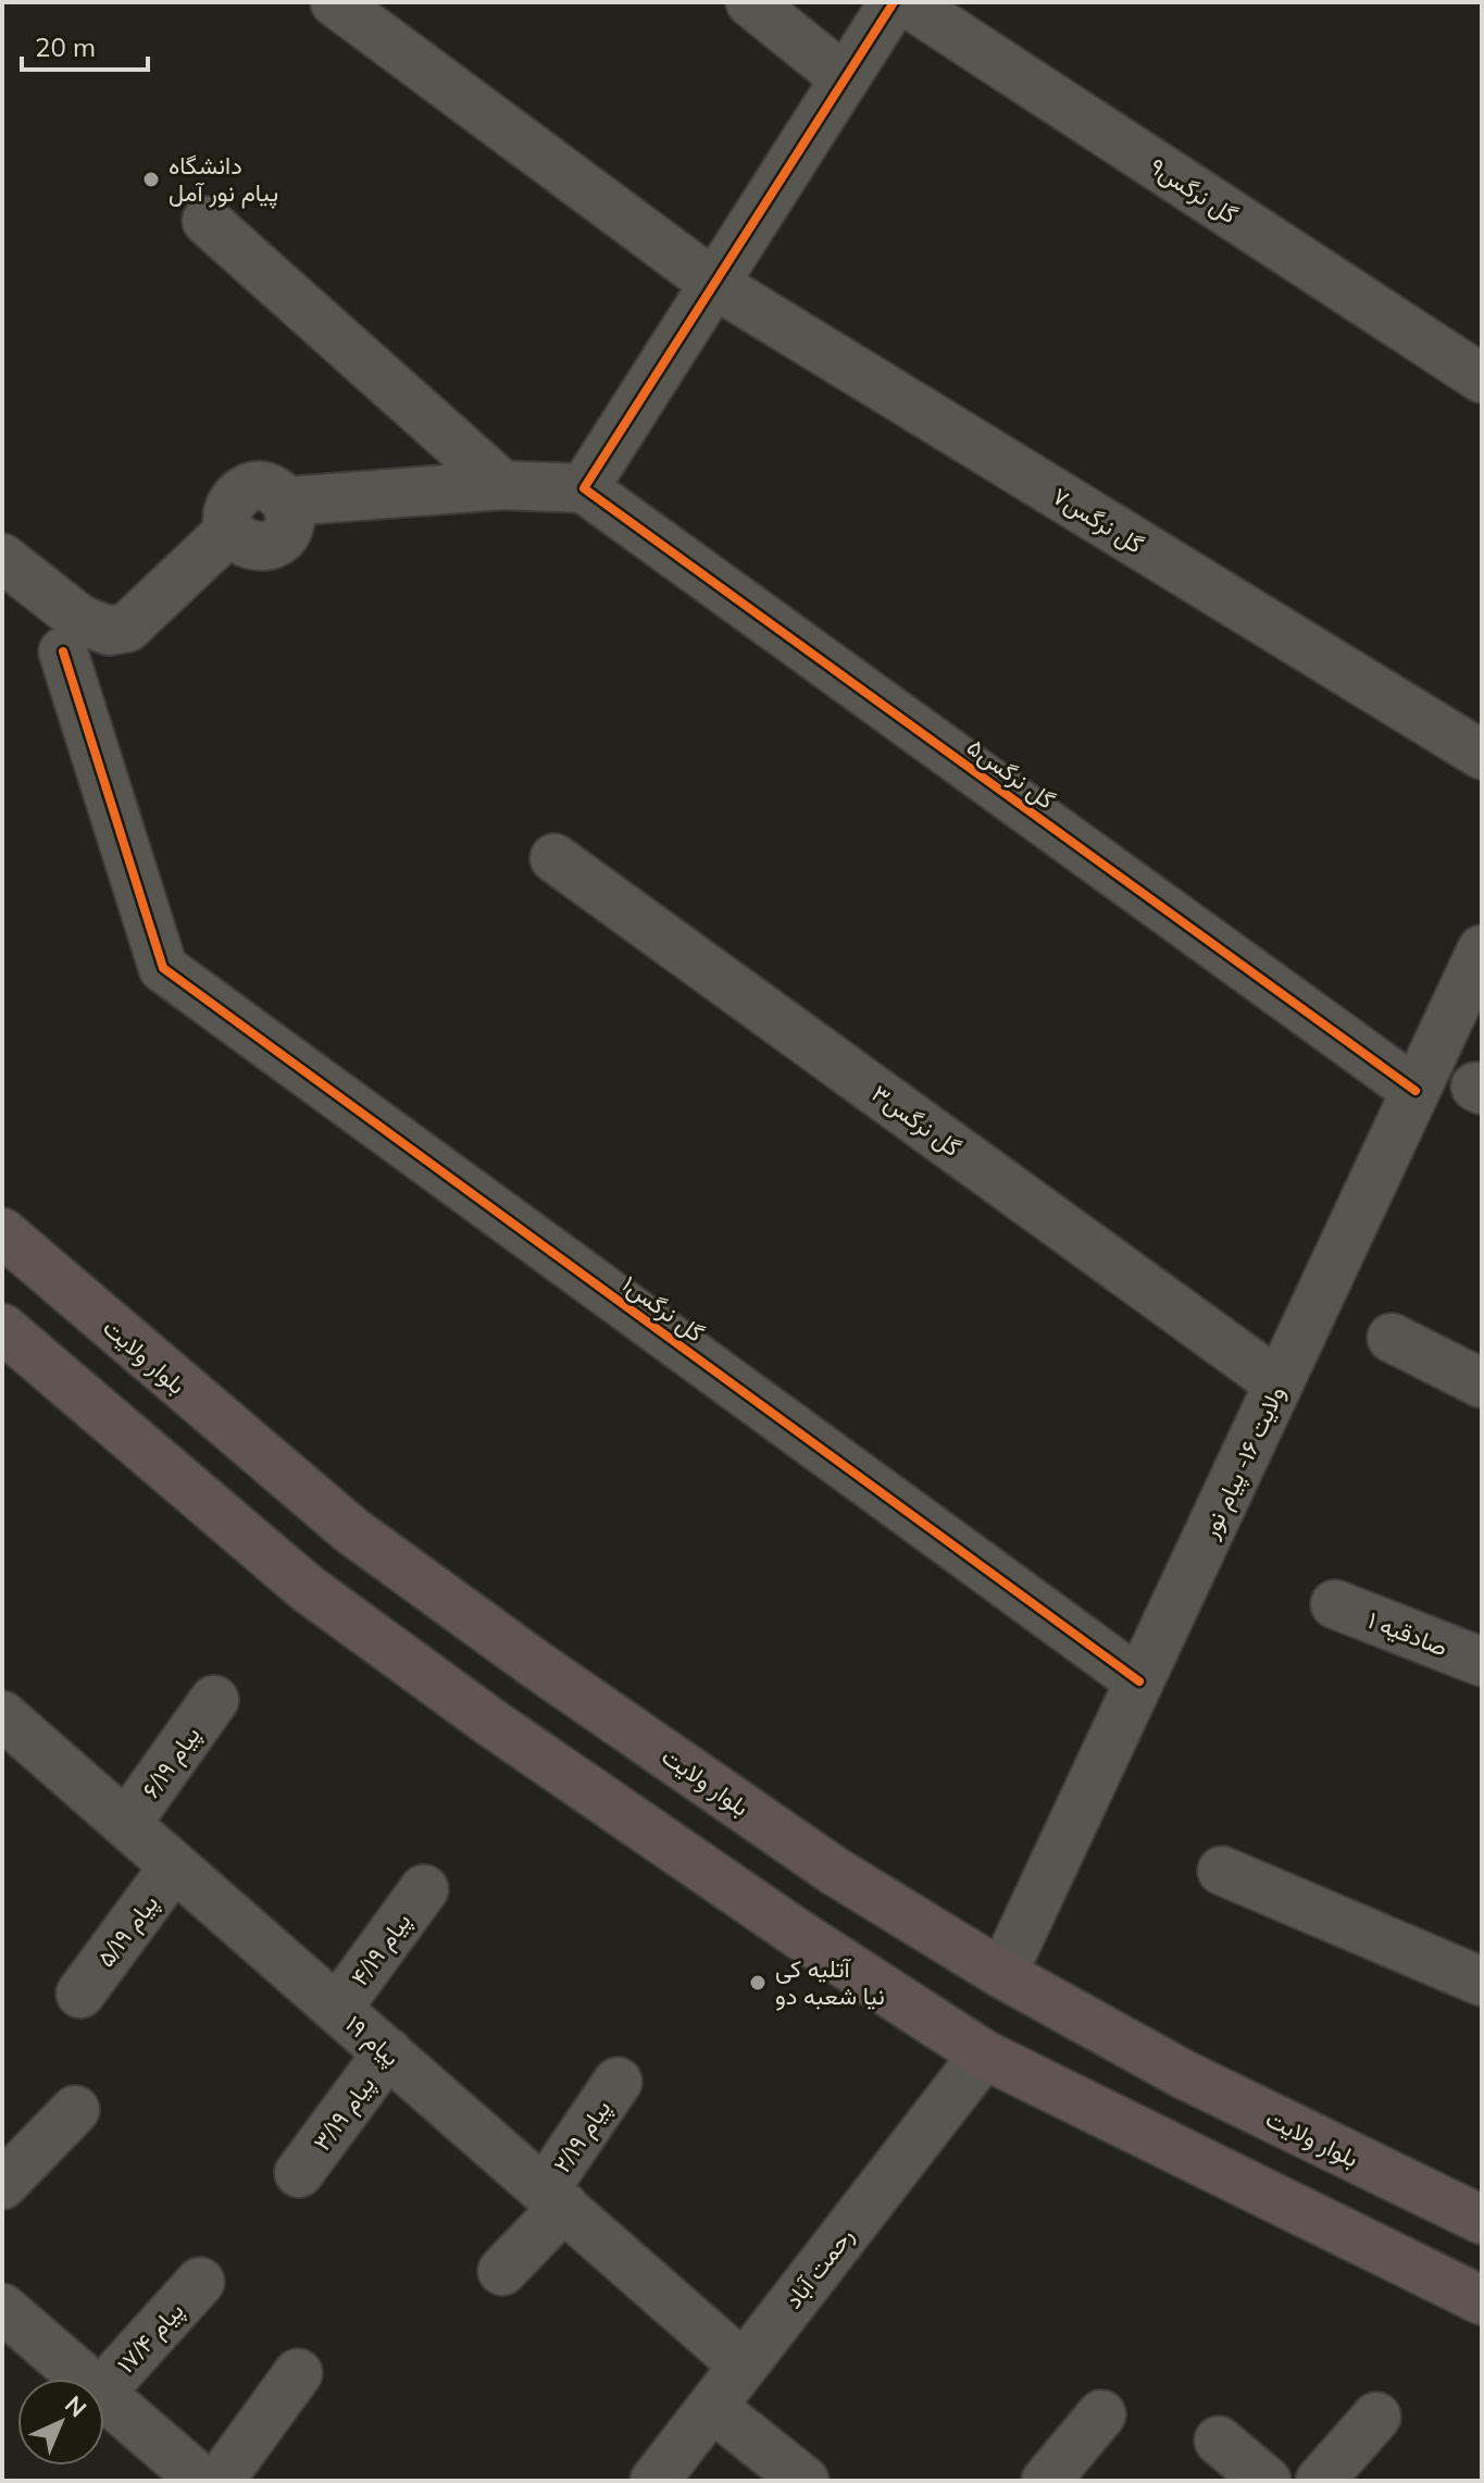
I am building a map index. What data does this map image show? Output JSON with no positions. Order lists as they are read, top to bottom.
{
  "streets": {
    "main road": ["بلوار ولایت"],
    "street": [
      "گل نرگس۹",
      "گل نرگس۷",
      "گل نرگس۵",
      "گل نرگس۳",
      "گل نرگس۱",
      "ولایت ۱۶- پیام نور",
      "صادقیه ۱",
      "پیام ۶/۱۹",
      "پیام ۵/۱۹",
      "پیام ۴/۱۹",
      "پیام ۱۹",
      "پیام ۳/۱۹",
      "پیام ۲/۱۹",
      "رحمت آباد",
      "پیام ۱۷/۴"
    ]
  },
  "crossings": [
    ["گل نرگس۵", "ولایت ۱۶- پیام نور"],
    ["گل نرگس۳", "ولایت ۱۶- پیام نور"],
    ["گل نرگس۱", "ولایت ۱۶- پیام نور"],
    ["بلوار ولایت", "ولایت ۱۶- پیام نور"],
    ["پیام ۶/۱۹", "پیام ۱۹"],
    ["پیام ۵/۱۹", "پیام ۱۹"],
    ["پیام ۴/۱۹", "پیام ۱۹"],
    ["پیام ۱۹", "پیام ۳/۱۹"],
    ["پیام ۱۹", "پیام ۲/۱۹"],
    ["پیام ۱۹", "رحمت آباد"]
  ],
  "places": ["دانشگاه پیام نور آمل", "آتلیه کی نیا شعبه دو"],
  "scale_bar": "20 m",
  "north": "top right"
}
